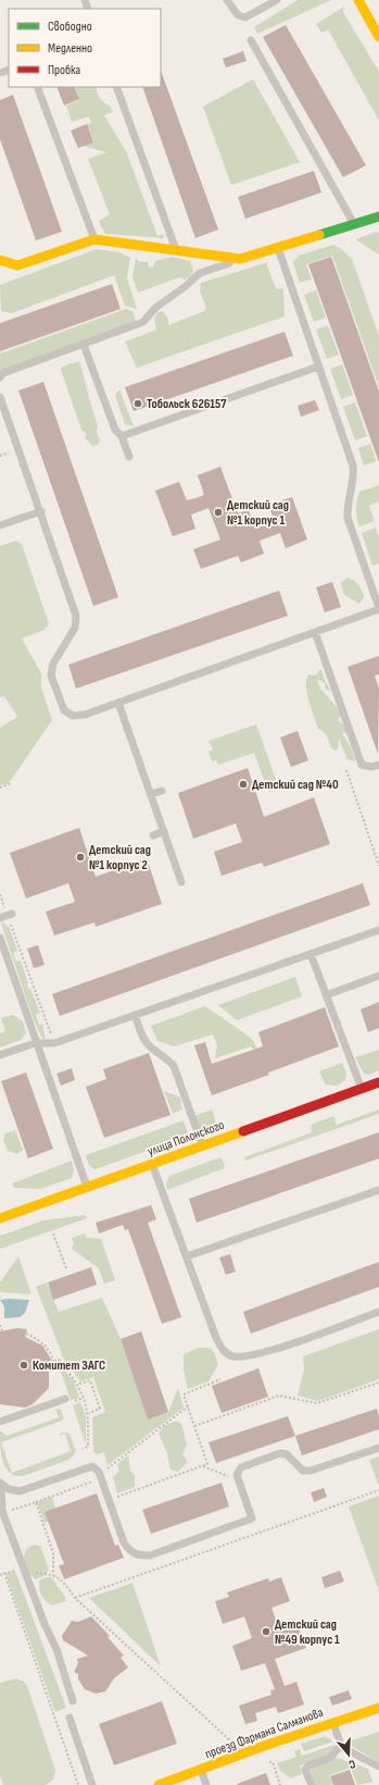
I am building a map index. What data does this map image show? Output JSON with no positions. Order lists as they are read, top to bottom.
{
  "streets": {
    "street": ["улица Полонского", "проезд Фармана Салманова"]
  },
  "places": [
    "Тобольск 626157",
    "Детский сад №1 корпус 1",
    "Детский сад №40",
    "Детский сад №1 корпус 2",
    "Комитет ЗАГС",
    "Детский сад №49 корпус 1"
  ],
  "legend": ["Свободно", "Медленно", "Пробка"],
  "north": "bottom"
}
